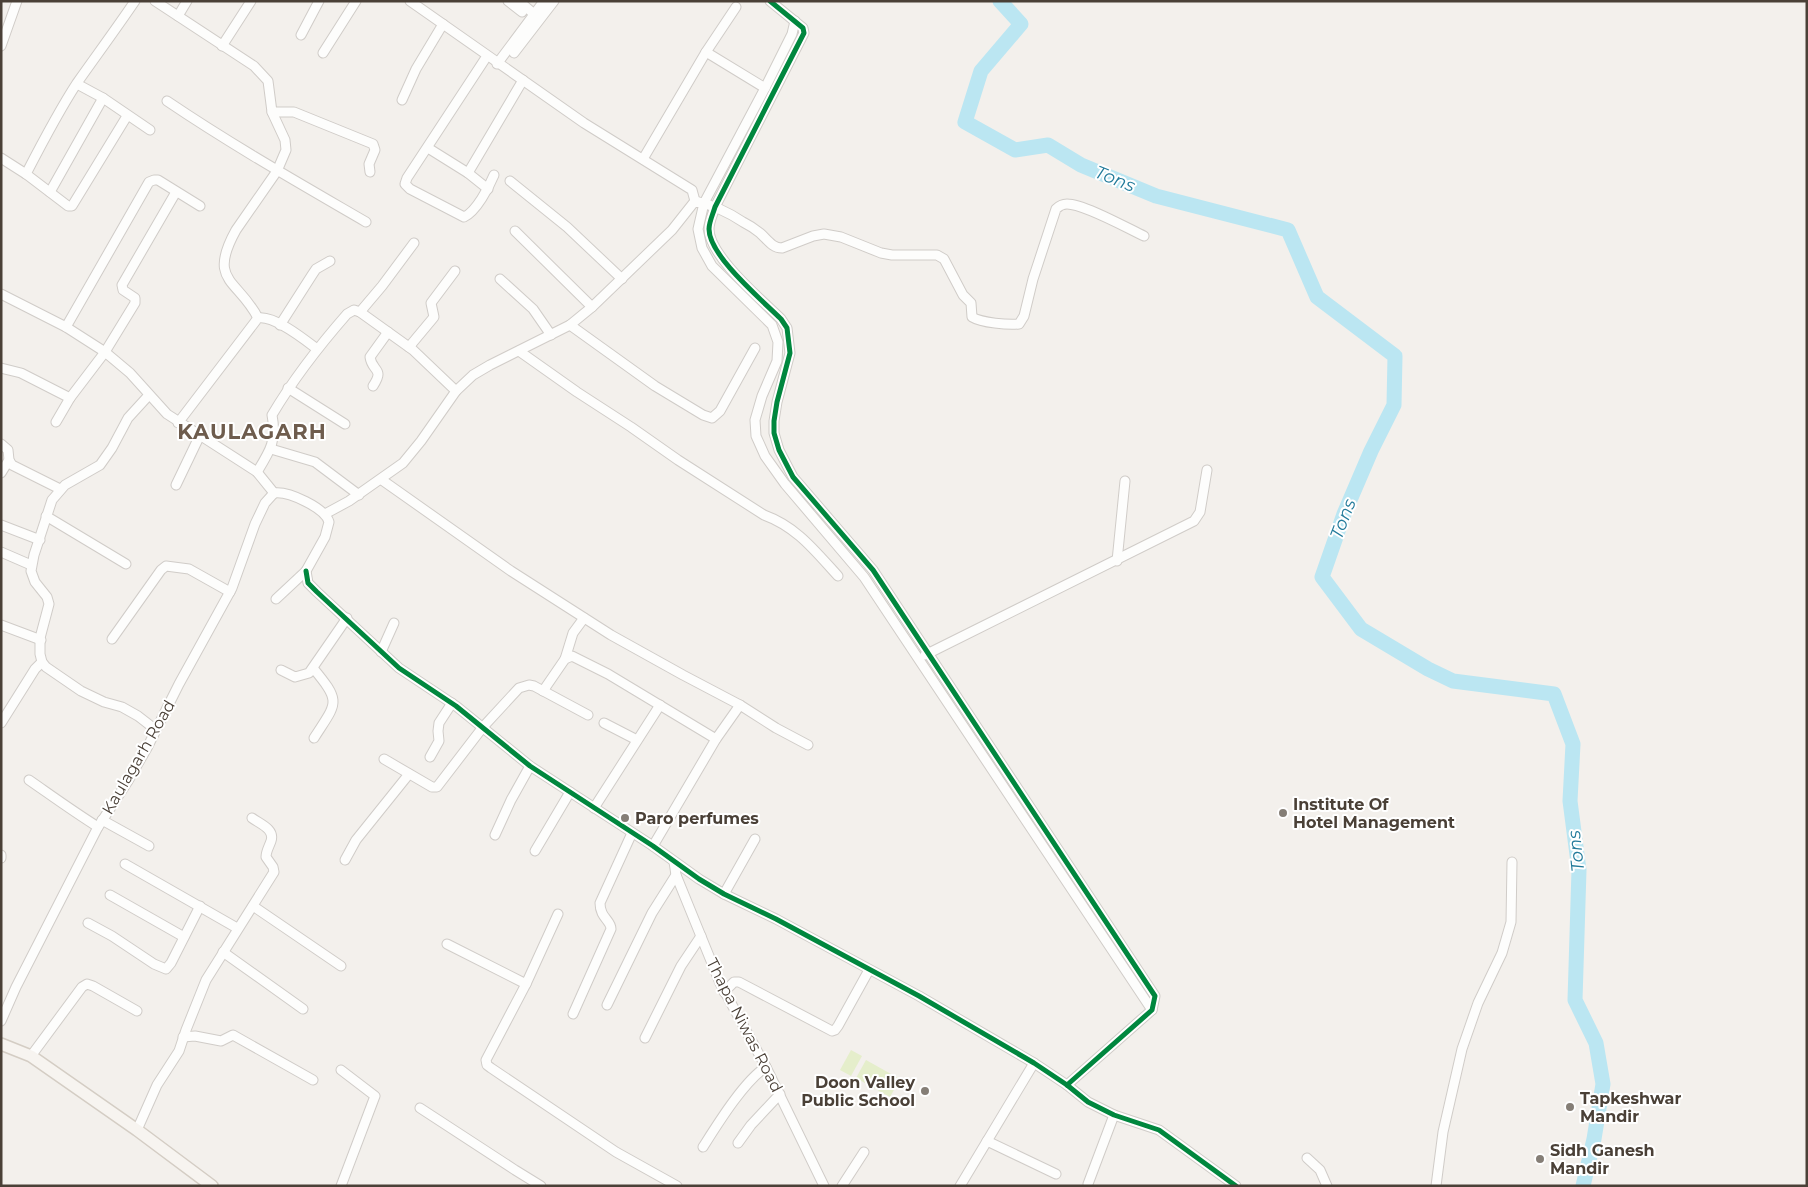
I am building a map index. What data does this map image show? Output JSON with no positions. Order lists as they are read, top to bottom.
{
  "streets": {
    "street": ["Kaulagarh Road", "Thapa Niwas Road"]
  },
  "districts": ["KAULAGARH"],
  "water": ["Tons"],
  "places": [
    "Institute Of Hotel Management",
    "Paro perfumes",
    "Doon Valley Public School",
    "Tapkeshwar Mandir",
    "Sidh Ganesh Mandir"
  ]
}
